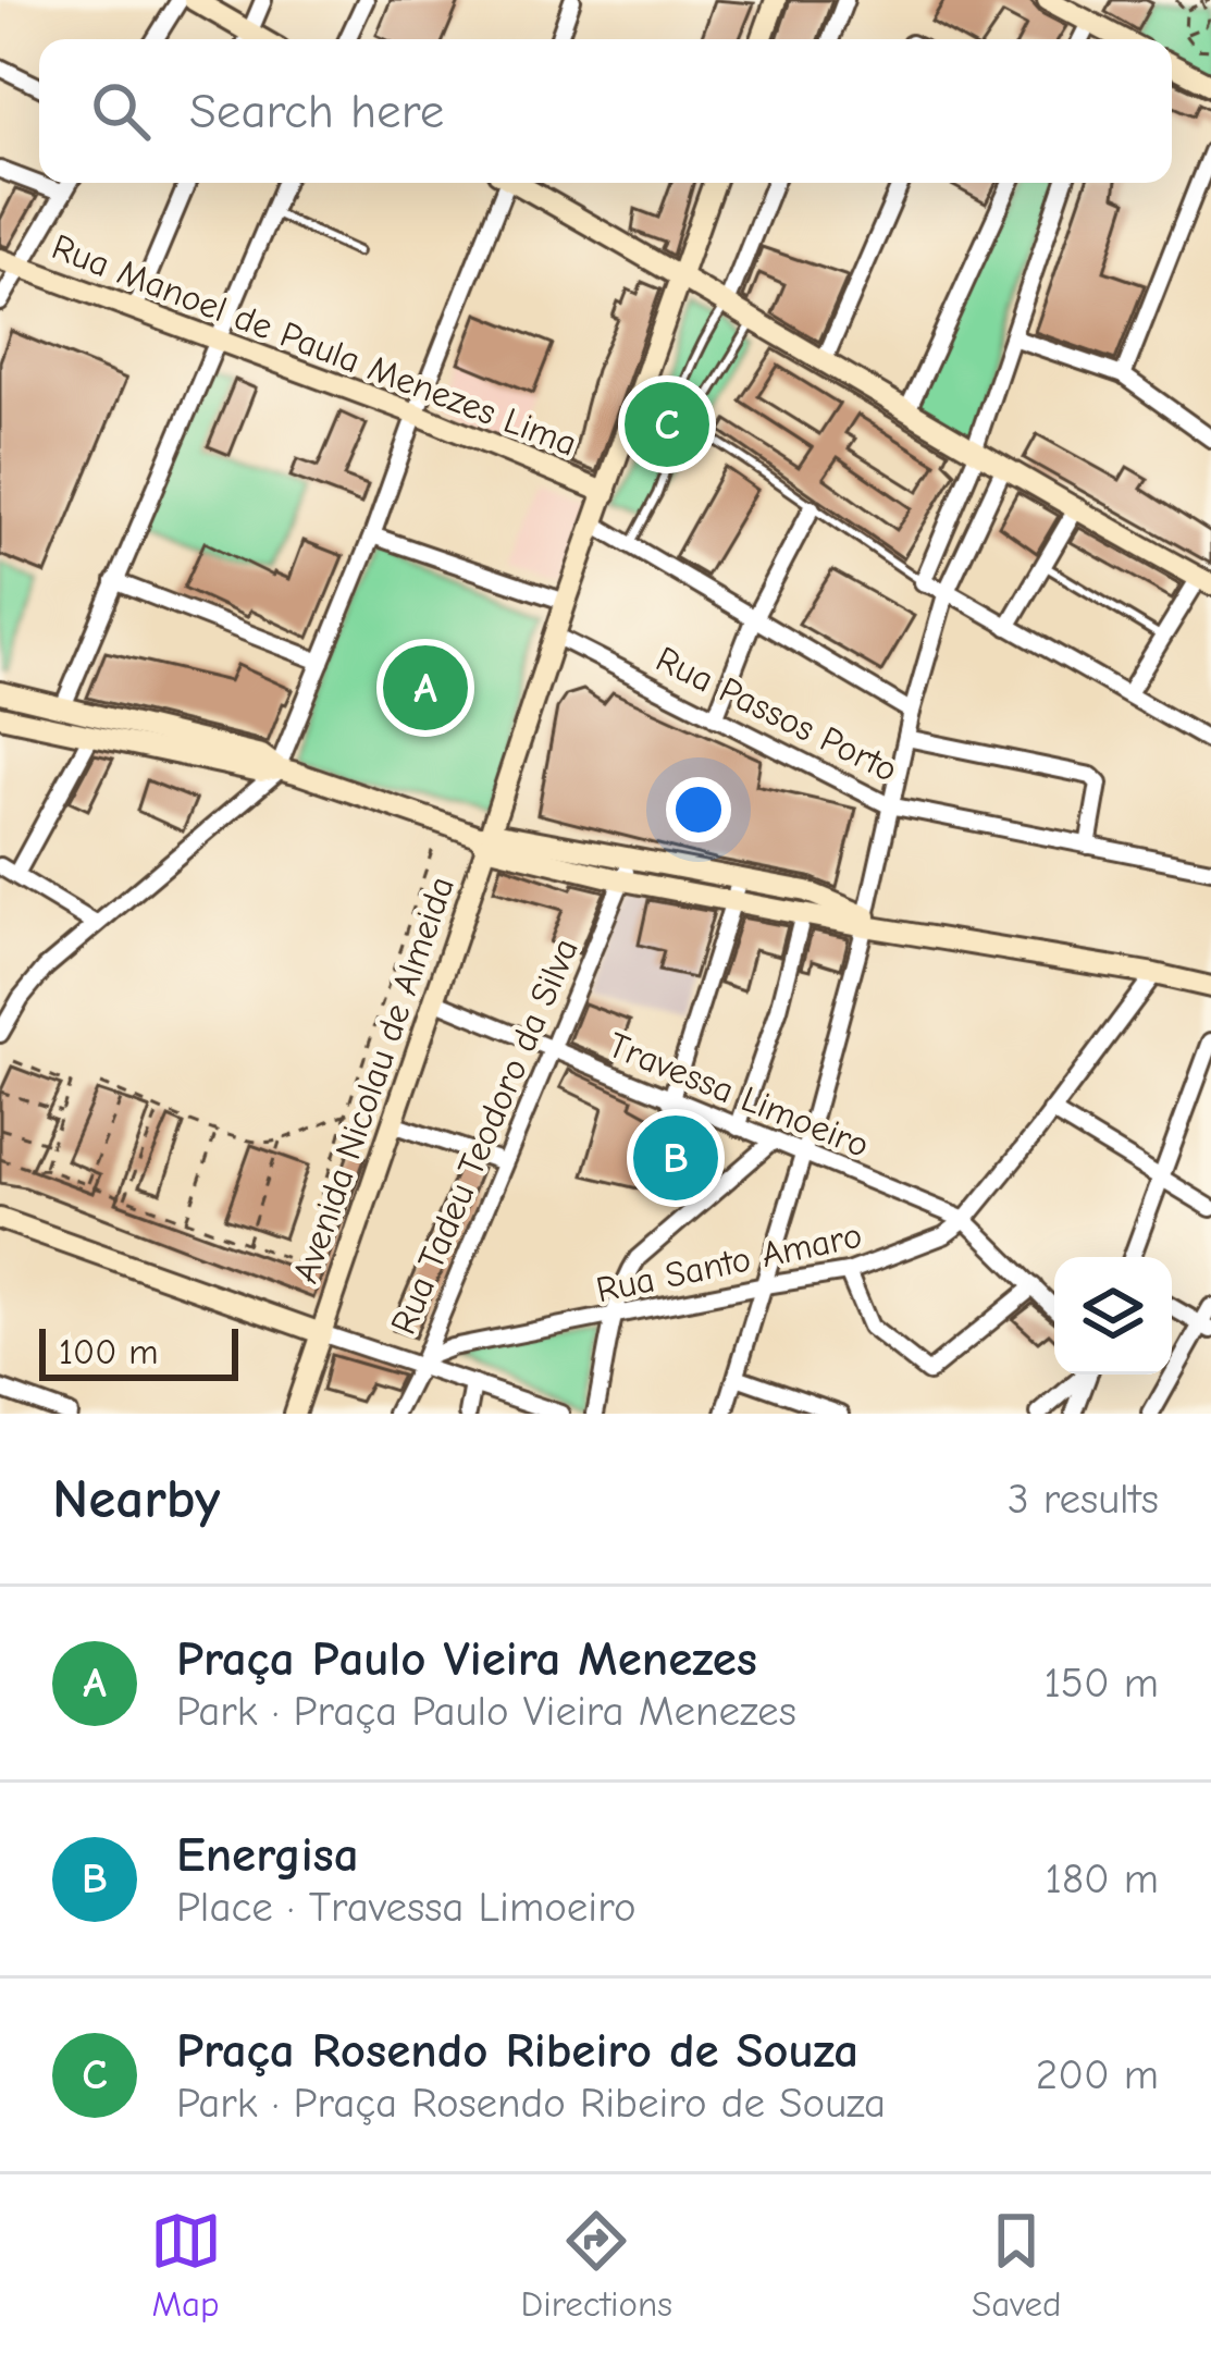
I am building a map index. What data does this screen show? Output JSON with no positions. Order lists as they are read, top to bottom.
{
  "streets": {
    "main road": ["Rua Manoel de Paula Menezes Lima", "Avenida Nicolau de Almeida"],
    "street": [
      "Rua Passos Porto",
      "Travessa Limoeiro",
      "Rua Tadeu Teodoro da Silva",
      "Rua Santo Amaro"
    ]
  },
  "crossings": [
    ["Rua Manoel de Paula Menezes Lima", "Avenida Nicolau de Almeida"],
    ["Rua Passos Porto", "Avenida Nicolau de Almeida"],
    ["Avenida Nicolau de Almeida", "Travessa Limoeiro"],
    ["Travessa Limoeiro", "Rua Tadeu Teodoro da Silva"],
    ["Travessa Limoeiro", "Rua Santo Amaro"],
    ["Rua Tadeu Teodoro da Silva", "Rua Santo Amaro"]
  ],
  "scale_bar": "100 m",
  "page": {
    "search": "Search here",
    "pins": ["C", "A", "B"],
    "scale": "100 m",
    "heading": ["Nearby", "3 results"],
    "list": [
      {
        "mark": "A",
        "name": "Praça Paulo Vieira Menezes",
        "note": "Park · Praça Paulo Vieira Menezes",
        "value": "150 m"
      },
      {
        "mark": "B",
        "name": "Energisa",
        "note": "Place · Travessa Limoeiro",
        "value": "180 m"
      },
      {
        "mark": "C",
        "name": "Praça Rosendo Ribeiro de Souza",
        "note": "Park · Praça Rosendo Ribeiro de Souza",
        "value": "200 m"
      }
    ],
    "nav": ["Map", "Directions", "Saved"]
  }
}
